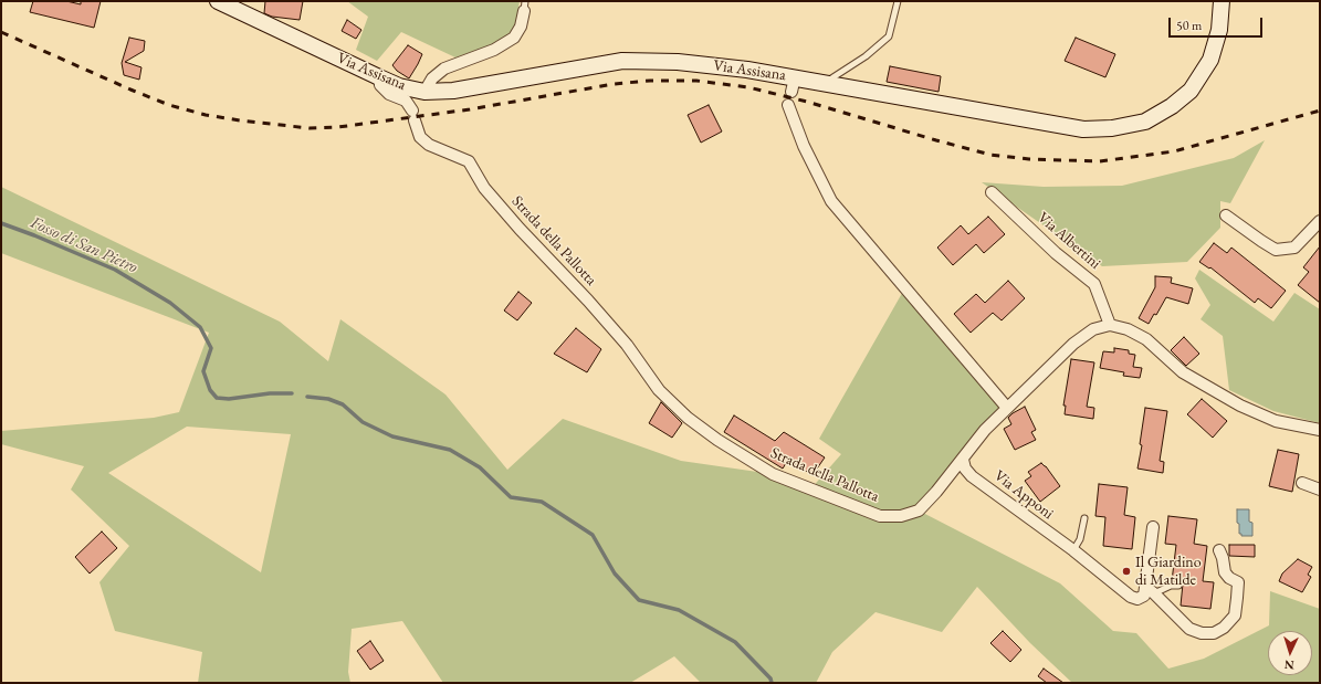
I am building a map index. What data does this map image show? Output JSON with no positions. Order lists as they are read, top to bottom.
{
  "streets": {
    "main road": ["Via Assisana"],
    "street": ["Strada della Pallotta", "Via Albertini", "Via Apponi"]
  },
  "crossings": [
    ["Via Assisana", "Strada della Pallotta"],
    ["Strada della Pallotta", "Via Albertini"],
    ["Strada della Pallotta", "Via Apponi"]
  ],
  "water": ["Fosso di San Pietro"],
  "places": ["Il Giardino di Matilde"],
  "scale_bar": "50 m",
  "north": "bottom"
}
